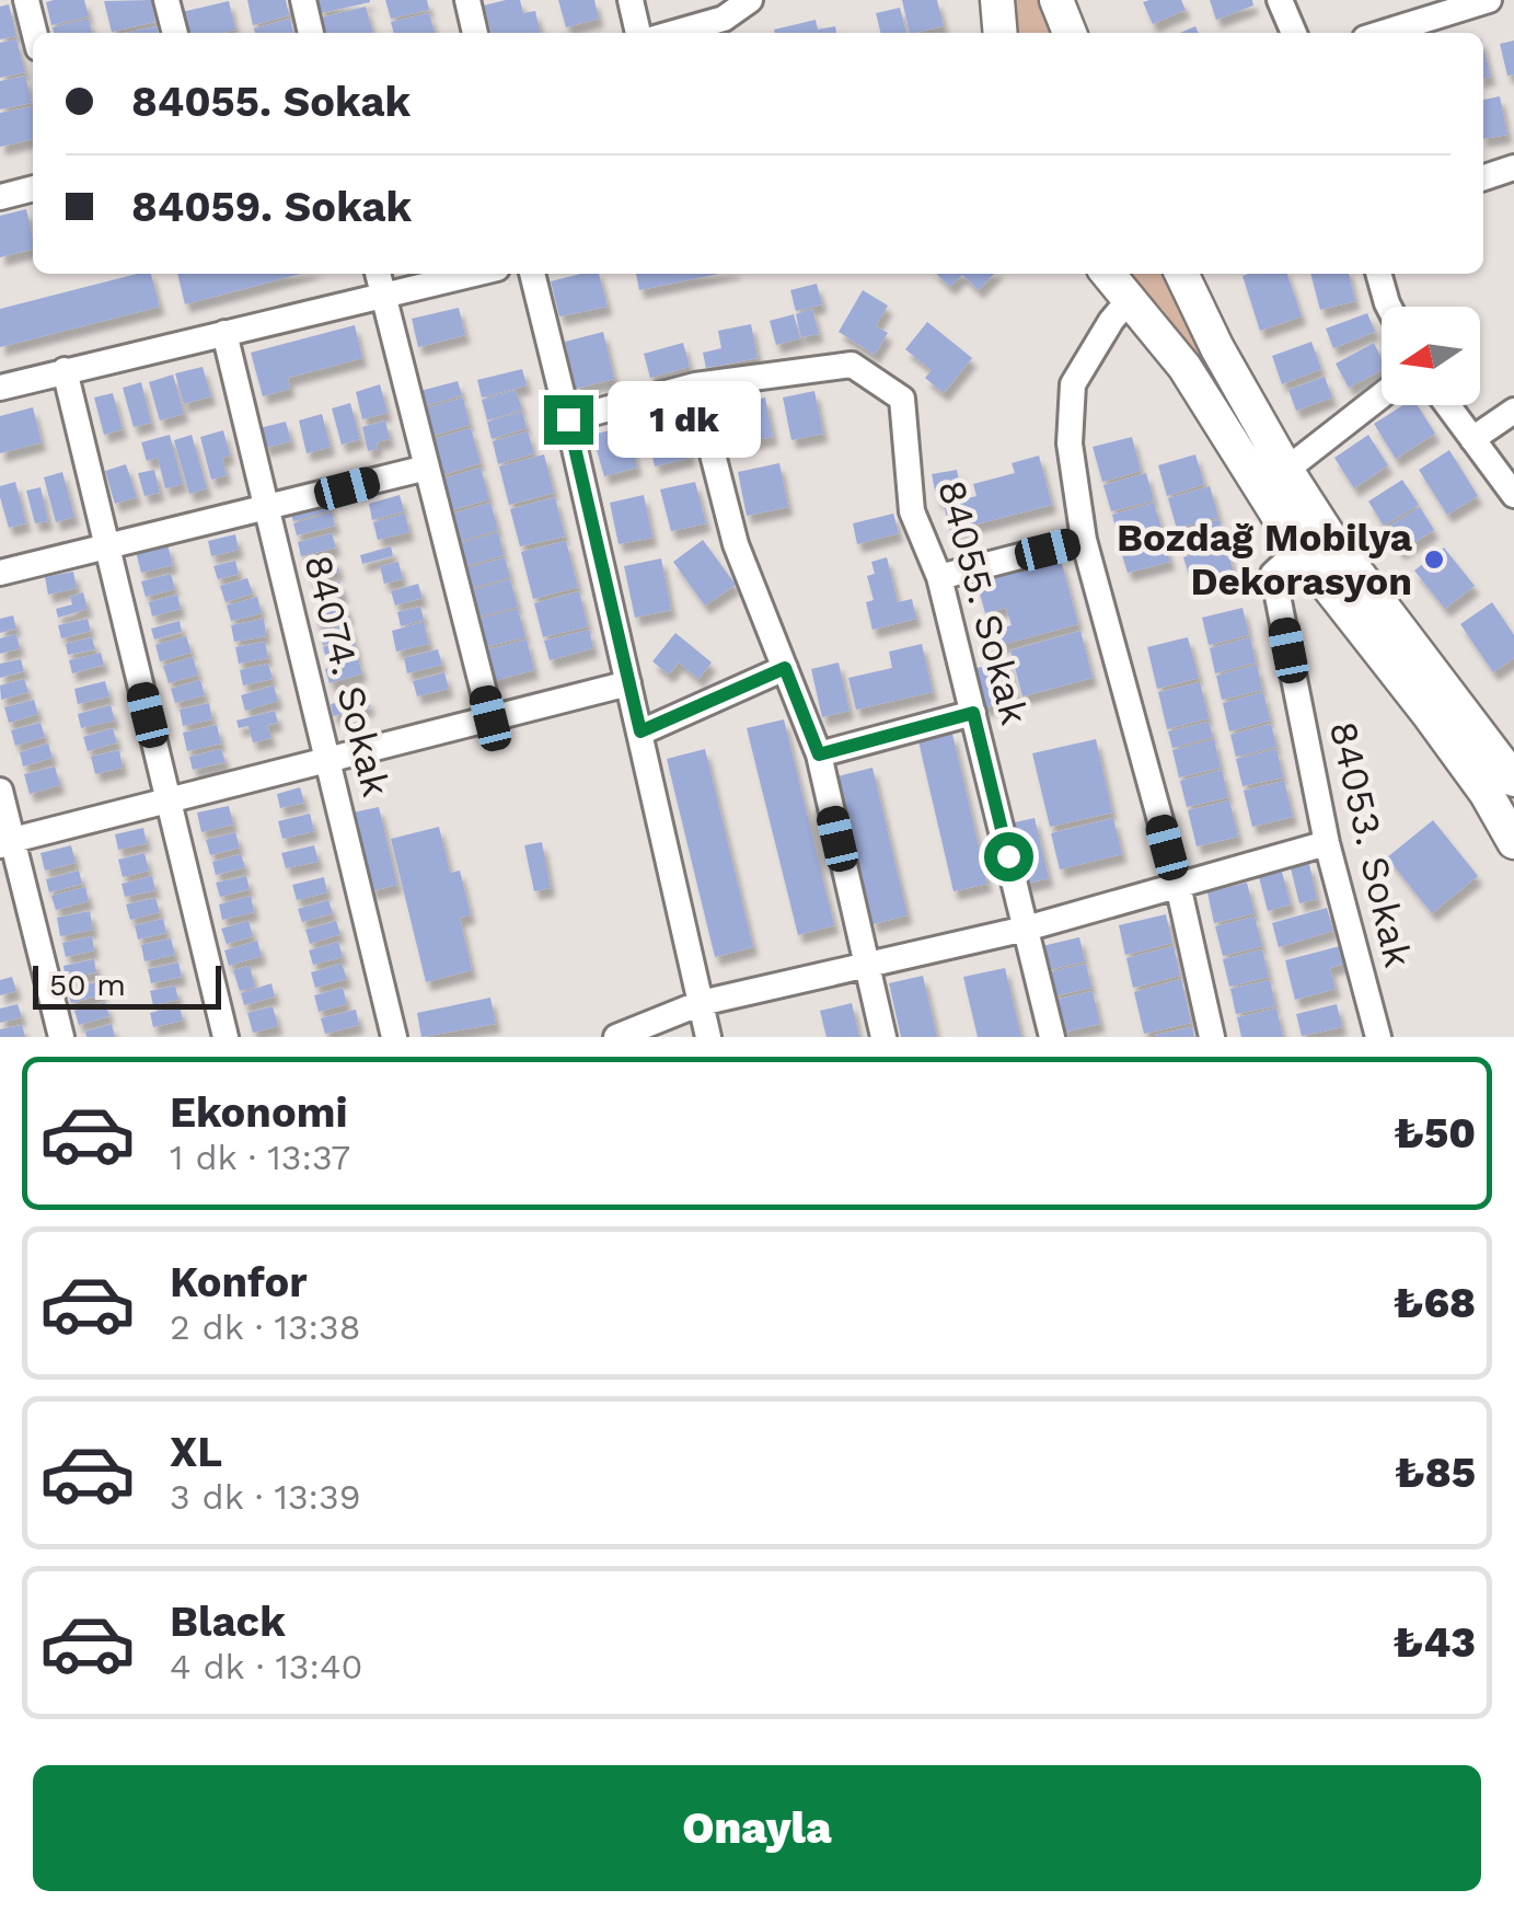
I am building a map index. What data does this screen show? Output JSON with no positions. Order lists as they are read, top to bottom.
{
  "streets": {
    "street": ["84055. Sokak", "84074. Sokak", "84053. Sokak"]
  },
  "places": ["Bozdağ Mobilya Dekorasyon"],
  "scale_bar": "50 m",
  "north": "left",
  "page": {
    "banner": ["84055. Sokak", "84059. Sokak"],
    "bubble": "1 dk",
    "scale": "50 m",
    "list": [
      {
        "name": "Ekonomi",
        "note": "1 dk · 13:37",
        "value": "₺50"
      },
      {
        "name": "Konfor",
        "note": "2 dk · 13:38",
        "value": "₺68"
      },
      {
        "name": "XL",
        "note": "3 dk · 13:39",
        "value": "₺85"
      },
      {
        "name": "Black",
        "note": "4 dk · 13:40",
        "value": "₺43"
      }
    ],
    "buttons": "Onayla"
  }
}
